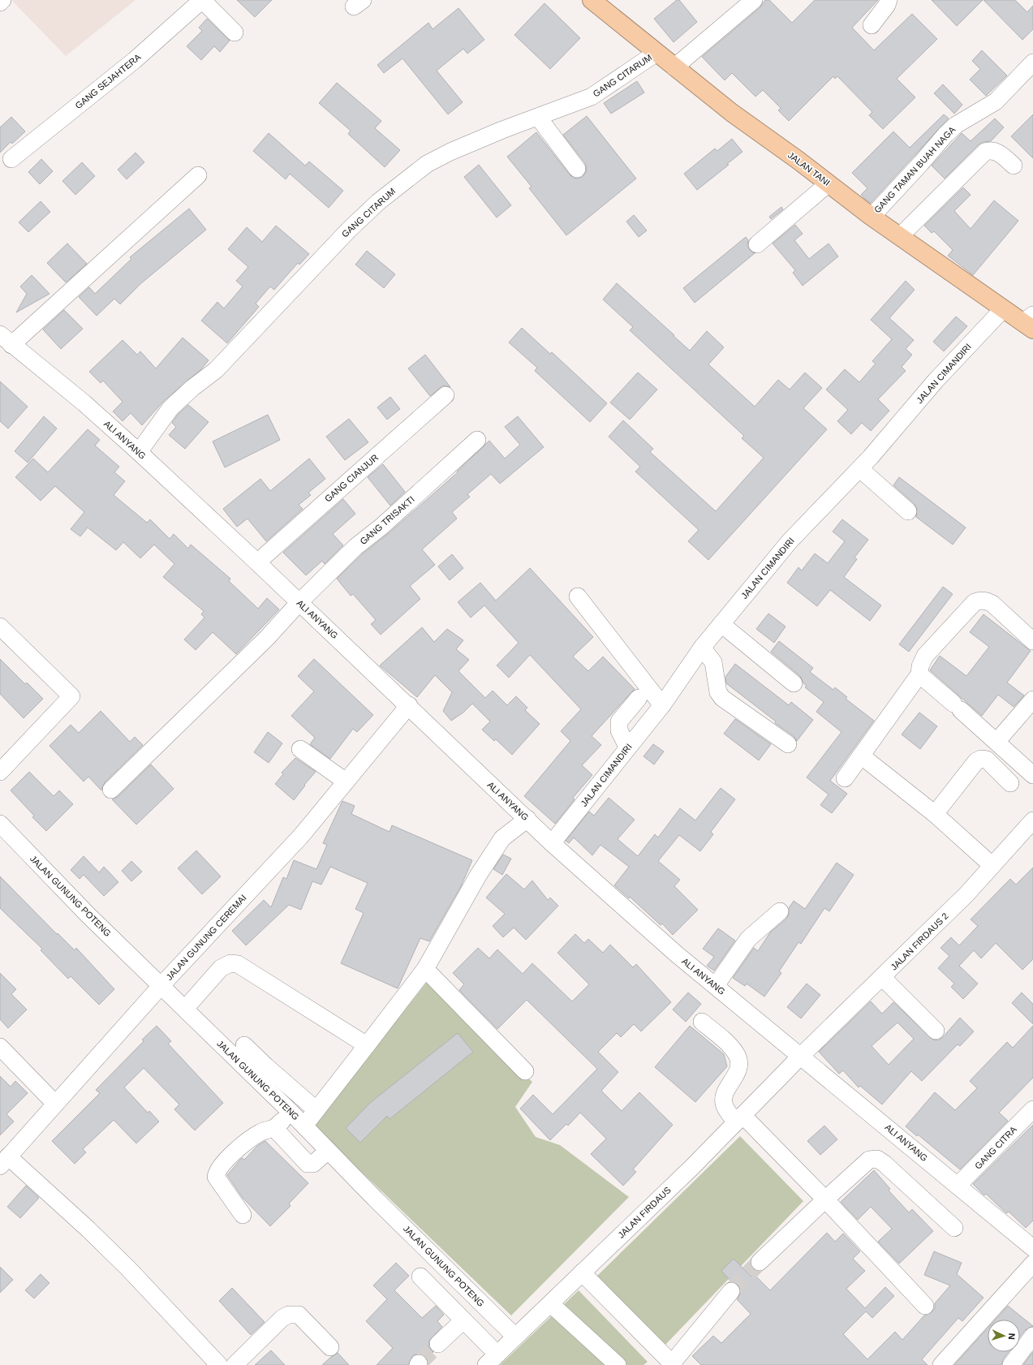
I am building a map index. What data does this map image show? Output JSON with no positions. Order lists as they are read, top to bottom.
{
  "streets": {
    "highway": ["JALAN TANI"],
    "street": [
      "GANG CITARUM",
      "GANG SEJAHTERA",
      "GANG TAMAN BUAH NAGA",
      "JALAN CIMANDIRI",
      "ALI ANYANG",
      "GANG CIANJUR",
      "GANG TRISAKTI",
      "JALAN GUNUNG POTENG",
      "JALAN GUNUNG CEREMAI",
      "JALAN FIRDAUS 2",
      "GANG CITRA",
      "JALAN FIRDAUS"
    ]
  },
  "crossings": [
    ["GANG CITARUM", "JALAN TANI"],
    ["GANG CITARUM", "ALI ANYANG"],
    ["JALAN TANI", "GANG TAMAN BUAH NAGA"],
    ["JALAN TANI", "JALAN CIMANDIRI"],
    ["JALAN CIMANDIRI", "ALI ANYANG"],
    ["ALI ANYANG", "GANG CIANJUR"],
    ["ALI ANYANG", "GANG TRISAKTI"],
    ["ALI ANYANG", "JALAN GUNUNG CEREMAI"],
    ["ALI ANYANG", "JALAN FIRDAUS 2"],
    ["ALI ANYANG", "GANG CITRA"],
    ["ALI ANYANG", "JALAN FIRDAUS"],
    ["JALAN GUNUNG POTENG", "JALAN GUNUNG CEREMAI"],
    ["JALAN GUNUNG POTENG", "JALAN FIRDAUS"],
    ["JALAN FIRDAUS 2", "JALAN FIRDAUS"]
  ],
  "north": "right"
}
